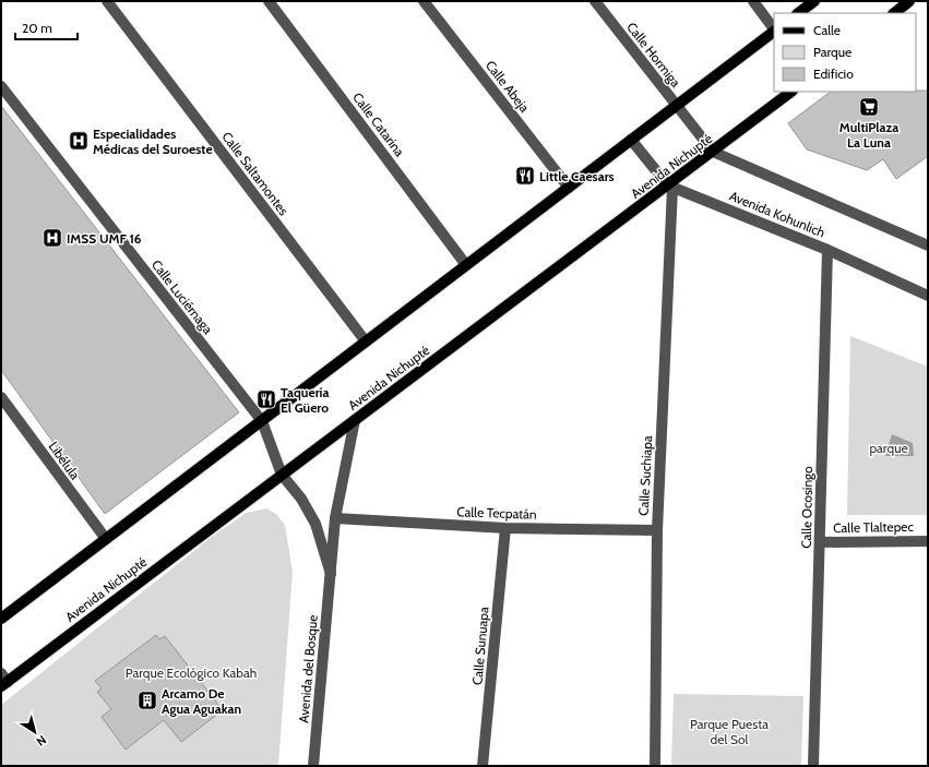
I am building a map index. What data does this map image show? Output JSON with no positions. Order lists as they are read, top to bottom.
{
  "streets": {
    "main road": ["Avenida Nichupté"],
    "street": [
      "Calle Hormiga",
      "Calle Abeja",
      "Calle Catarina",
      "Calle Saltamontes",
      "Avenida Kohunlich",
      "Calle Luciérnaga",
      "Libélula",
      "Calle Suchiapa",
      "Calle Ocosingo",
      "Calle Tecpatán",
      "Calle Tlaltepec",
      "Calle Sunuapa",
      "Avenida del Bosque"
    ]
  },
  "crossings": [
    ["Avenida Nichupté", "Avenida Kohunlich"],
    ["Avenida Nichupté", "Calle Suchiapa"],
    ["Avenida Nichupté", "Avenida del Bosque"],
    ["Avenida Kohunlich", "Calle Suchiapa"],
    ["Avenida Kohunlich", "Calle Ocosingo"],
    ["Calle Luciérnaga", "Avenida del Bosque"],
    ["Calle Suchiapa", "Calle Tecpatán"],
    ["Calle Ocosingo", "Calle Tlaltepec"],
    ["Calle Tecpatán", "Calle Sunuapa"],
    ["Calle Tecpatán", "Avenida del Bosque"]
  ],
  "parks": ["parque", "Parque Ecológico Kabah", "Parque Puesta del Sol"],
  "places": {
    "supermarket": ["MultiPlaza La Luna"],
    "hospital": ["Especialidades Médicas del Suroeste", "IMSS UMF 16"],
    "restaurant": ["Little Caesars", "Taquería El Güero"],
    "building": ["Arcamo De Agua Aguakan"]
  },
  "legend": ["Calle", "Parque", "Edificio"],
  "scale_bar": "20 m",
  "north": "bottom right"
}
